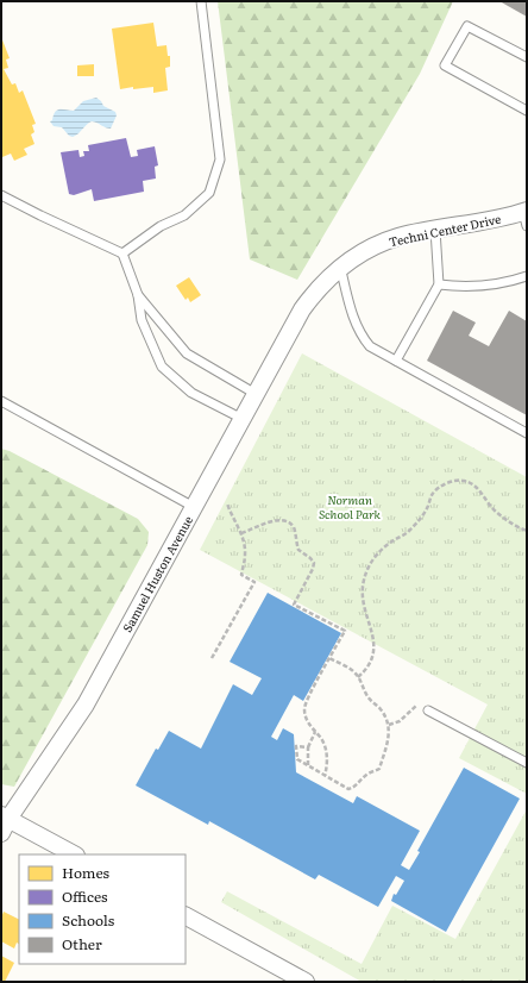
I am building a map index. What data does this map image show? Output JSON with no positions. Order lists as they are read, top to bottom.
{
  "streets": {
    "street": ["Techni Center Drive", "Samuel Huston Avenue"]
  },
  "crossings": [
    ["Techni Center Drive", "Samuel Huston Avenue"]
  ],
  "parks": ["Norman School Park"],
  "legend": [
    "Homes",
    "Offices",
    "Schools",
    "Other"
  ]
}
